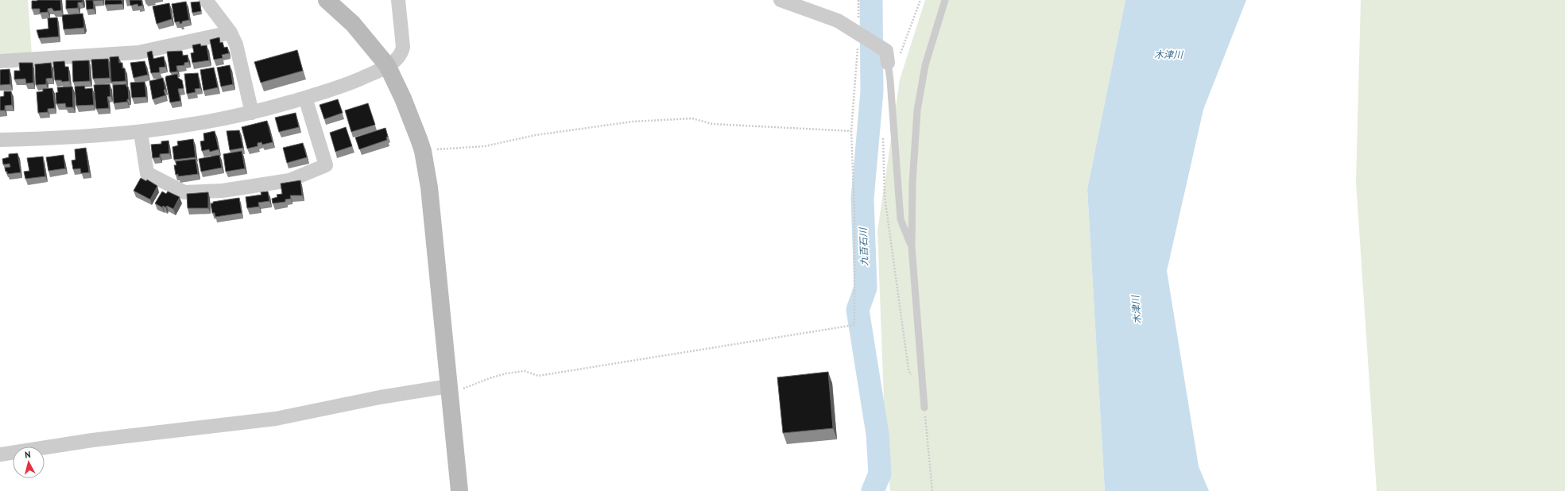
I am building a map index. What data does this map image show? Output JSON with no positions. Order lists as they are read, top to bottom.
{
  "water": ["木津川", "九百石川"],
  "north": "top"
}
